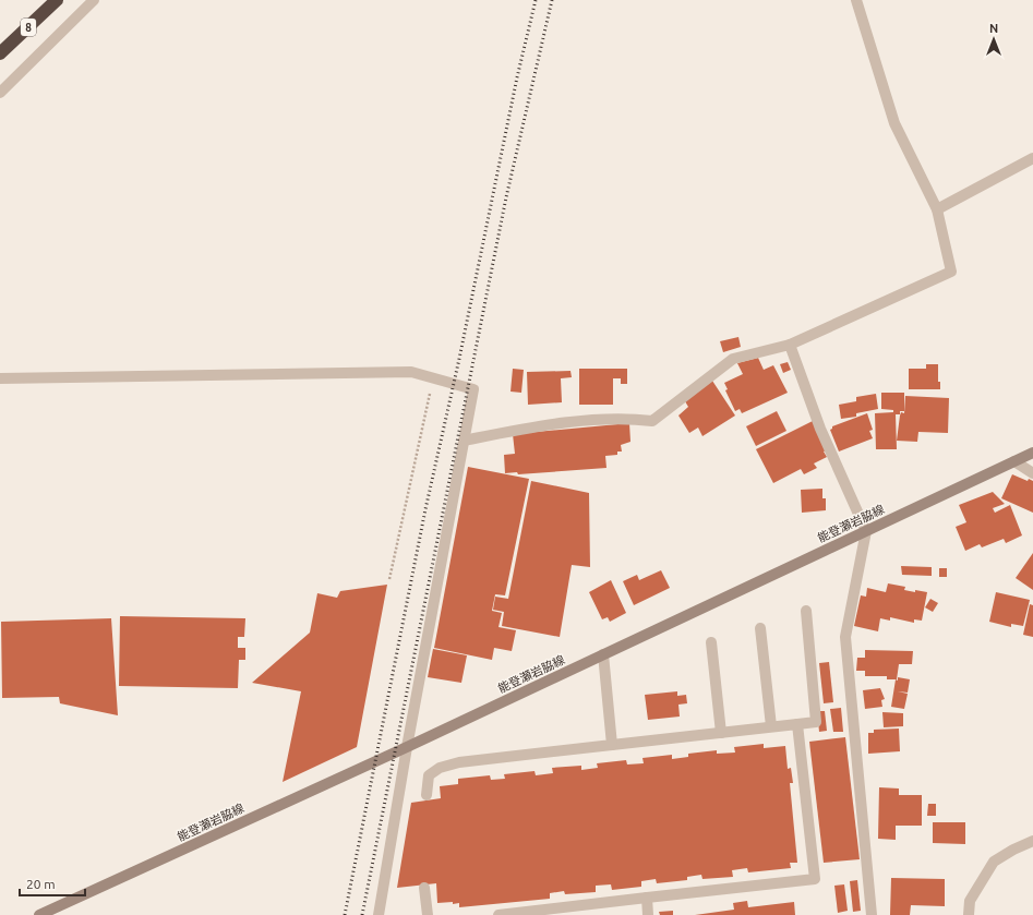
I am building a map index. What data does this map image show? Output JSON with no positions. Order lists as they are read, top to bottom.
{
  "streets": {
    "highway": ["8"],
    "main road": ["能登瀬岩脇線"]
  },
  "scale_bar": "20 m",
  "north": "top"
}
